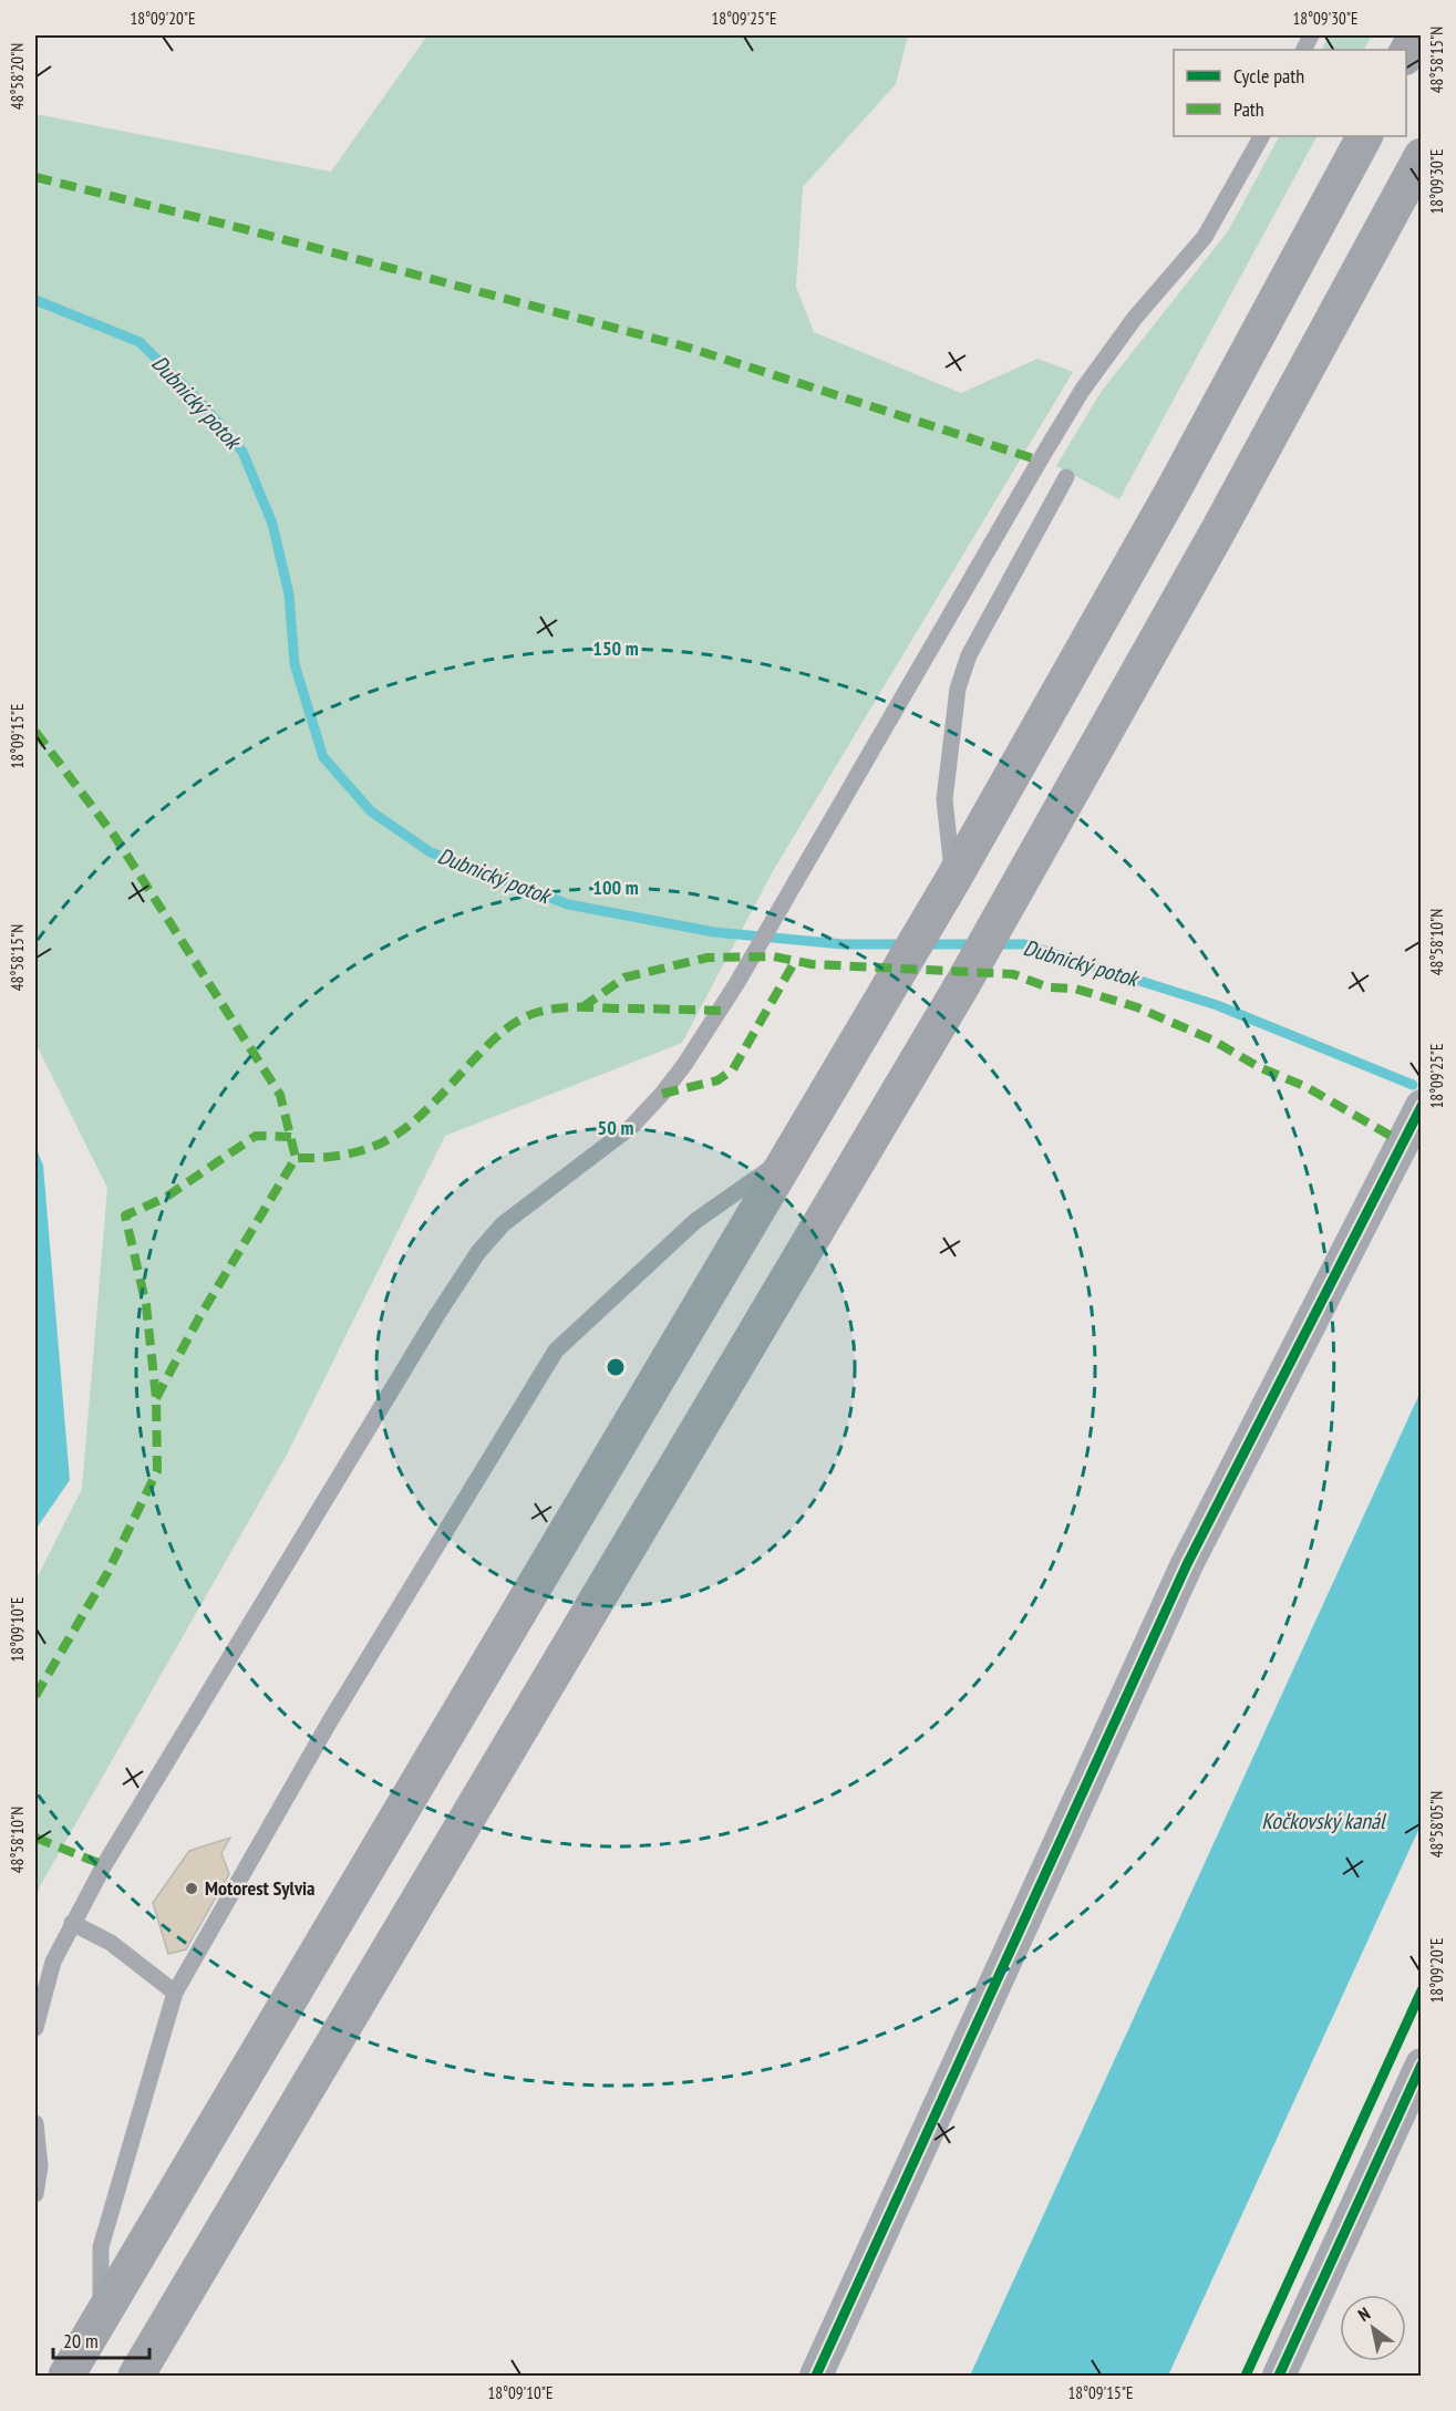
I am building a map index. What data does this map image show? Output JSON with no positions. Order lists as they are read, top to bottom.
{
  "water": ["Dubnický potok", "Kočkovský kanál"],
  "places": ["Motorest Sylvia"],
  "legend": ["Cycle path", "Path"],
  "scale_bar": "20 m",
  "north": "top left",
  "coordinates": [
    "18°09'20\"E",
    "18°09'25\"E",
    "18°09'30\"E",
    "48°58'15\"N",
    "48°58'20\"N",
    "18°09'15\"E",
    "48°58'10\"N",
    "18°09'10\"E",
    "48°58'05\"N"
  ],
  "rings": ["150 m", "100 m", "50 m"]
}
